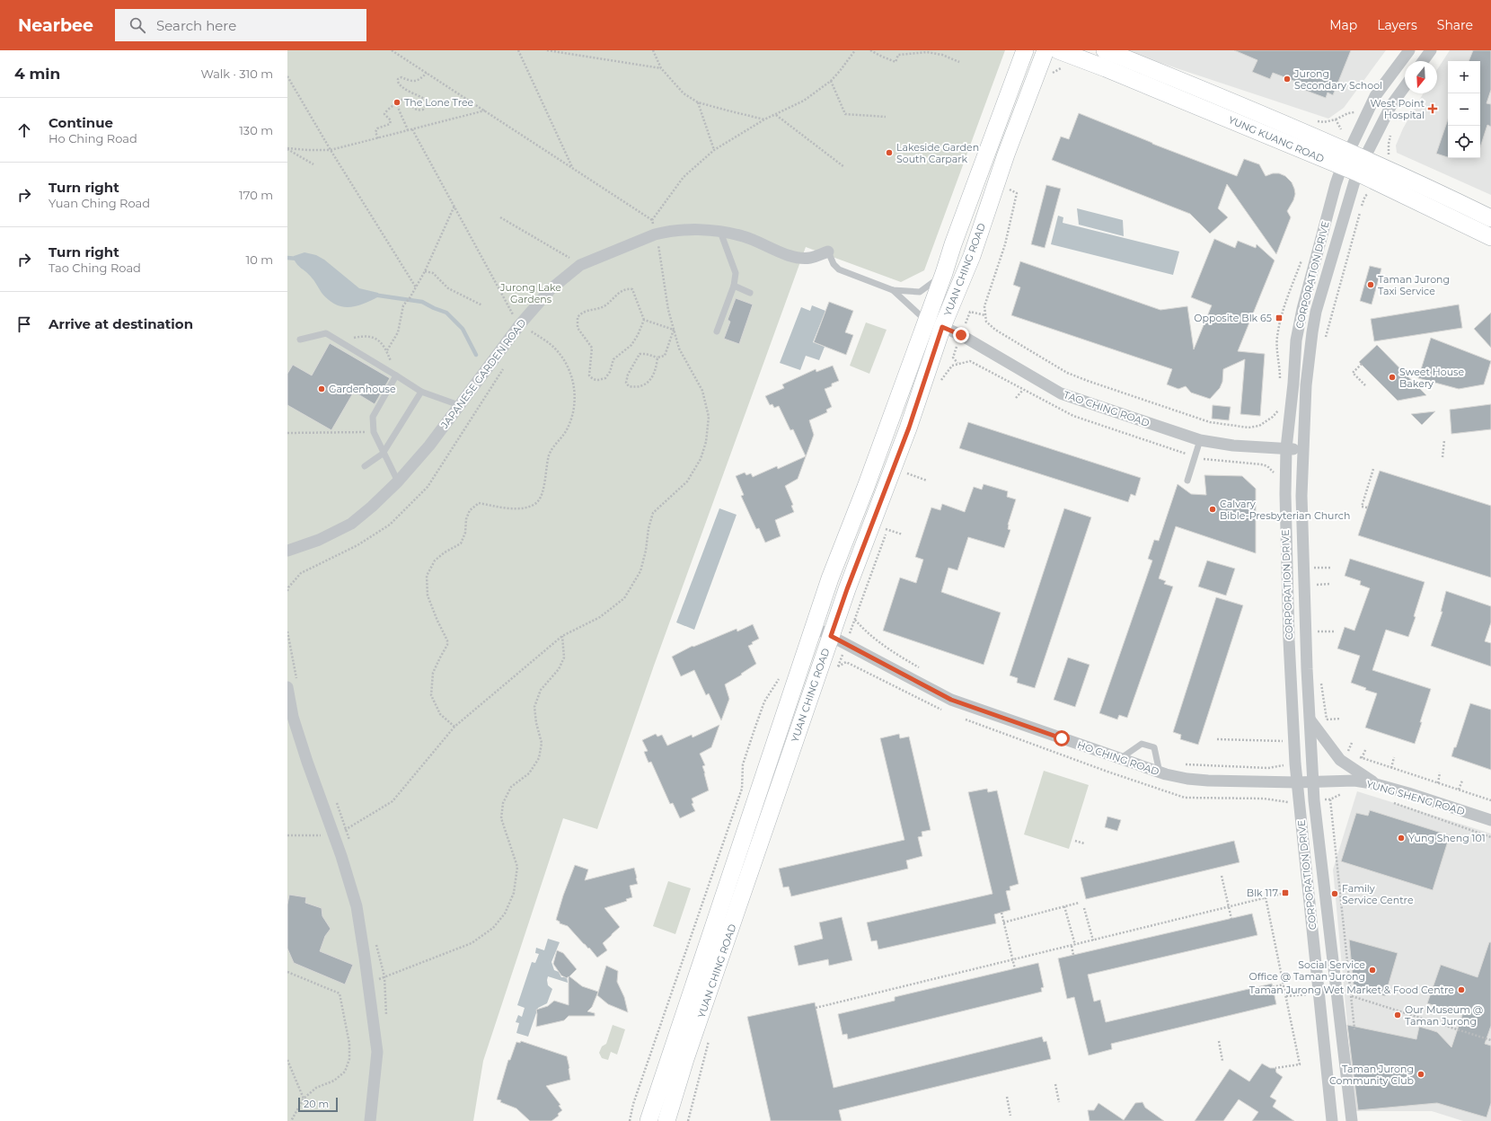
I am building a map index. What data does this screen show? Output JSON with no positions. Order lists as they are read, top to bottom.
{
  "streets": {
    "street": [
      "YUNG KUANG ROAD",
      "YUAN CHING ROAD",
      "CORPORATION DRIVE",
      "JAPANESE GARDEN ROAD",
      "TAO CHING ROAD",
      "HO CHING ROAD",
      "YUNG SHENG ROAD"
    ]
  },
  "crossings": [
    ["YUNG KUANG ROAD", "CORPORATION DRIVE"],
    ["YUAN CHING ROAD", "JAPANESE GARDEN ROAD"],
    ["YUAN CHING ROAD", "TAO CHING ROAD"],
    ["YUAN CHING ROAD", "HO CHING ROAD"],
    ["CORPORATION DRIVE", "TAO CHING ROAD"],
    ["CORPORATION DRIVE", "HO CHING ROAD"],
    ["CORPORATION DRIVE", "YUNG SHENG ROAD"],
    ["JAPANESE GARDEN ROAD", "TAO CHING ROAD"],
    ["HO CHING ROAD", "YUNG SHENG ROAD"]
  ],
  "parks": ["Jurong Lake Gardens"],
  "places": {
    "other": [
      "Jurong Secondary School",
      "The Lone Tree",
      "Lakeside Garden South Carpark",
      "Taman Jurong Taxi Service",
      "Sweet House Bakery",
      "Gardenhouse",
      "Calvary Bible-Presbyterian Church",
      "Yung Sheng 101",
      "Family Service Centre",
      "Social Service Office @ Taman Jurong",
      "Taman Jurong Wet Market & Food Centre",
      "Our Museum @ Taman Jurong",
      "Taman Jurong Community Club"
    ],
    "health": ["West Point Hospital"],
    "transit": ["Opposite Blk 65", "Blk 117"]
  },
  "scale_bar": "20 m",
  "north": "bottom",
  "page": {
    "header": "Nearbee",
    "search": "Search here",
    "nav": ["Map", "Layers", "Share"],
    "heading": ["4 min", "Walk · 310 m"],
    "map_buttons": ["+", "−"],
    "list": [
      ["Continue", "Ho Ching Road", "130 m"],
      ["Turn right", "Yuan Ching Road", "170 m"],
      ["Turn right", "Tao Ching Road", "10 m"],
      "Arrive at destination"
    ],
    "scale": "20 m"
  }
}
